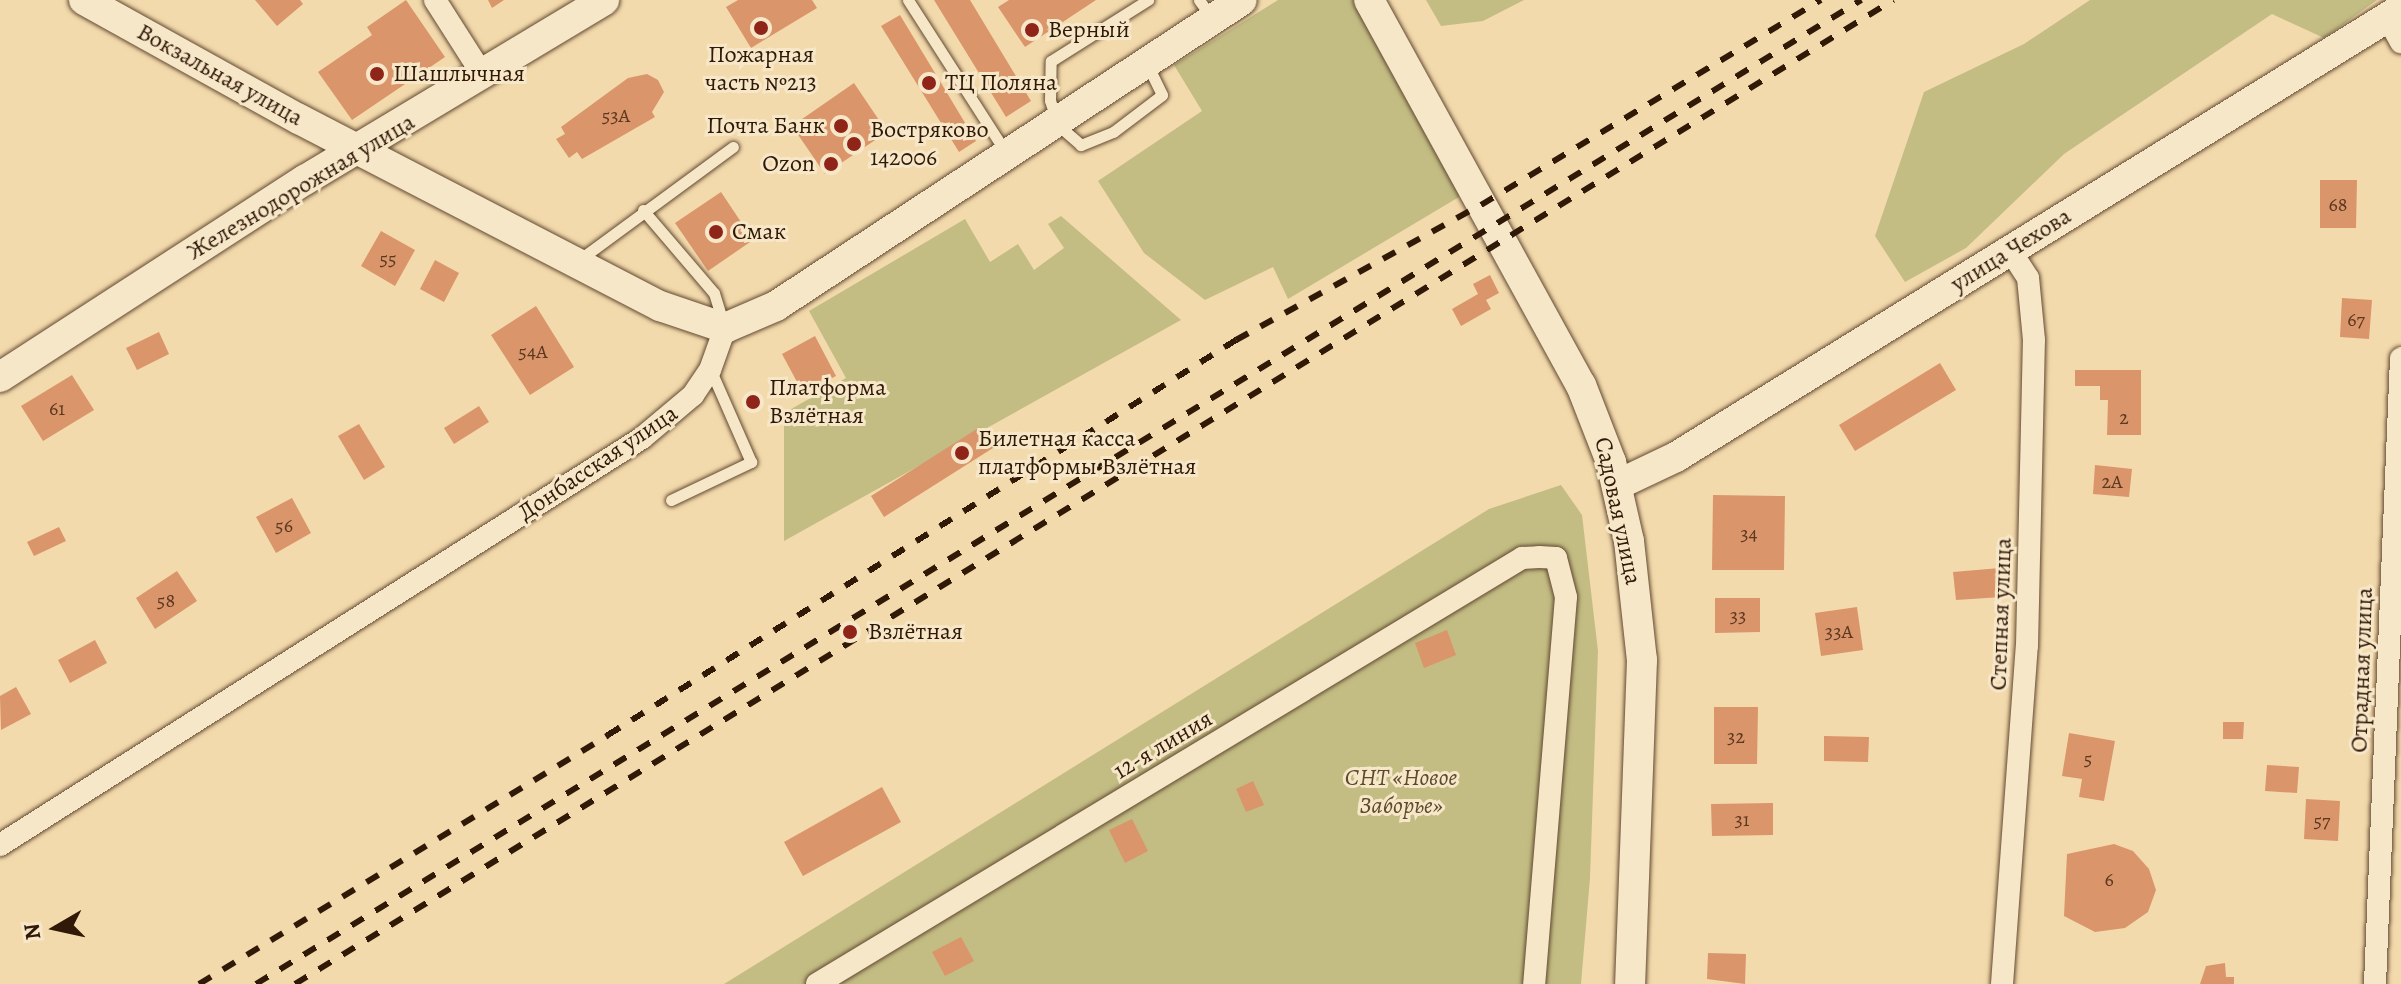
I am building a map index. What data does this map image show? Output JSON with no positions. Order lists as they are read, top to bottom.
{
  "streets": {
    "street": [
      "Вокзальная улица",
      "Железнодорожная улица",
      "улица Чехова",
      "Донбасская улица",
      "Садовая улица",
      "Степная улица",
      "Отрадная улица",
      "12-я линия"
    ]
  },
  "crossings": [
    ["Вокзальная улица", "Железнодорожная улица"],
    ["Вокзальная улица", "Донбасская улица"],
    ["улица Чехова", "Садовая улица"],
    ["улица Чехова", "Степная улица"]
  ],
  "parks": ["СНТ «Новое Заборье»"],
  "places": [
    "Пожарная часть №213",
    "Верный",
    "Шашлычная",
    "ТЦ Поляна",
    "Почта Банк",
    "Востряково 142006",
    "Ozon",
    "Смак",
    "Платформа Взлётная",
    "Билетная касса платформы Взлётная",
    "Взлётная"
  ],
  "house_numbers": [
    "53А",
    "68",
    "55",
    "67",
    "54А",
    "61",
    "2",
    "2А",
    "56",
    "34",
    "58",
    "33",
    "33А",
    "32",
    "5",
    "31",
    "57",
    "6"
  ],
  "north": "left"
}
